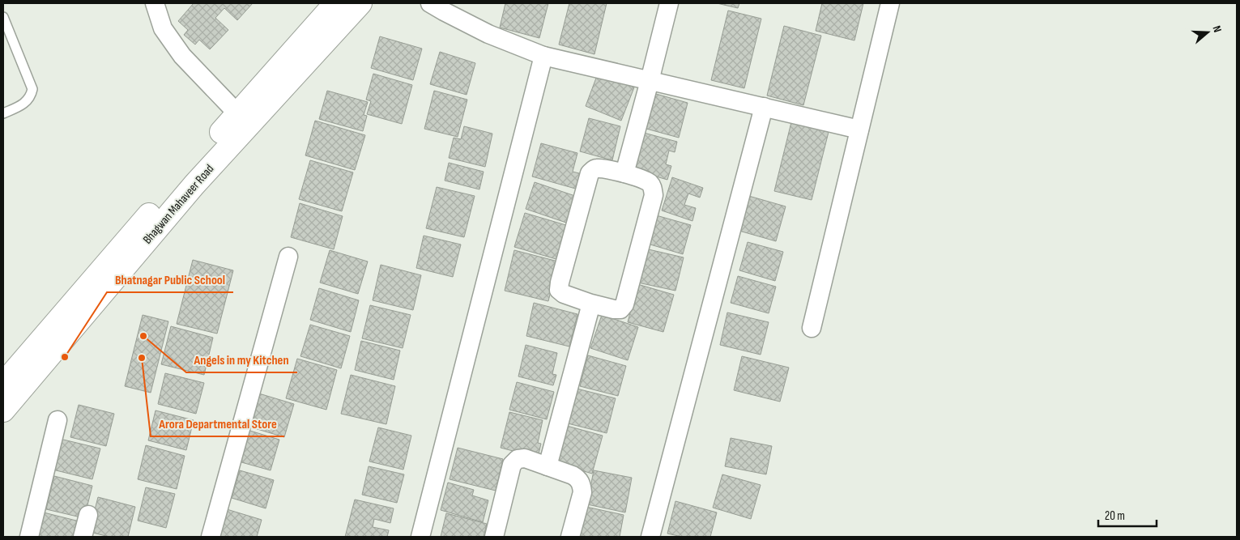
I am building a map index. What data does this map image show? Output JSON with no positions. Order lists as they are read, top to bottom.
{
  "streets": {
    "street": ["Bhagwan Mahaveer Road"]
  },
  "places": ["Angels in my Kitchen", "Bhatnagar Public School", "Arora Departmental Store"],
  "scale_bar": "20 m",
  "north": "right"
}
